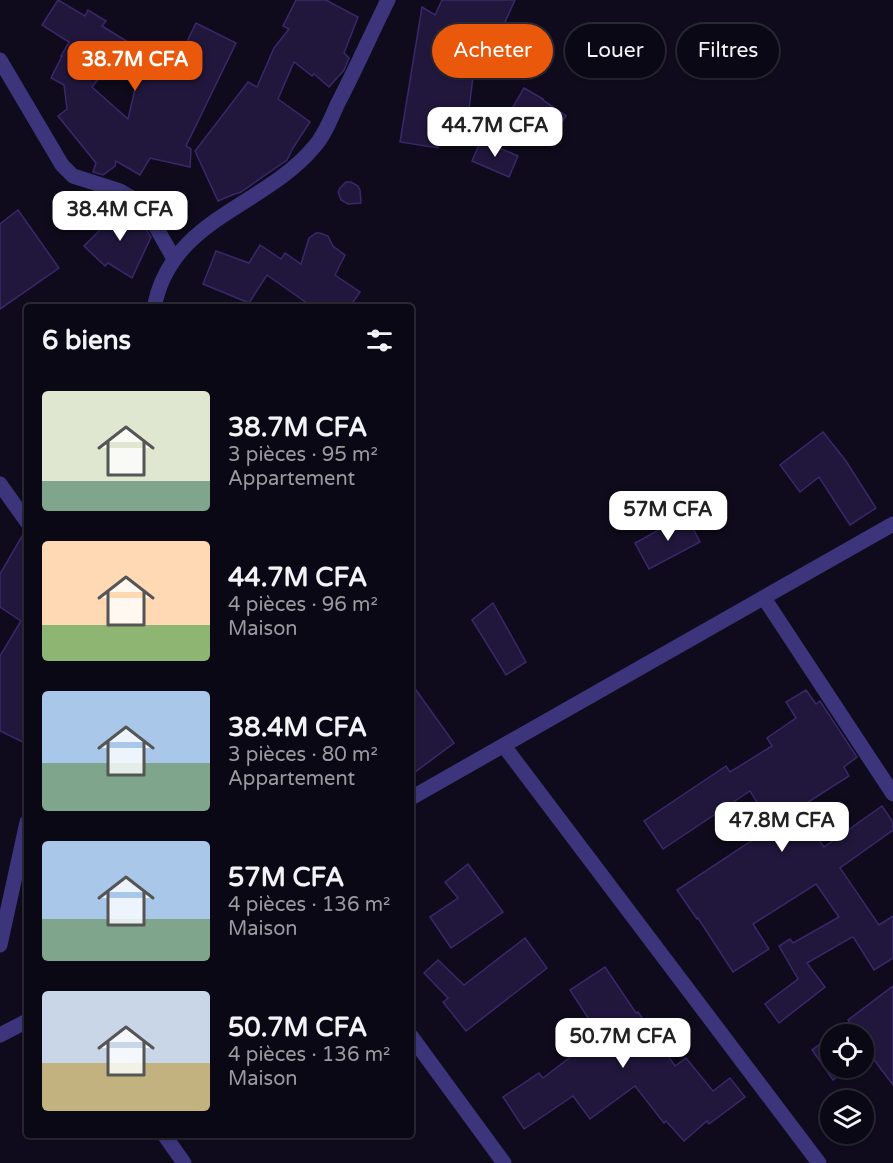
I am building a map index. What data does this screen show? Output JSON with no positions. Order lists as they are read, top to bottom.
{
  "page": {
    "chip": ["Acheter", "Louer", "Filtres"],
    "price": [
      "38.7M CFA",
      "44.7M CFA",
      "38.4M CFA",
      "57M CFA",
      "47.8M CFA",
      "50.7M CFA"
    ],
    "heading": "6 biens",
    "list": [
      {
        "name": "38.7M CFA",
        "note": "3 pièces · 95 m² · Appartement"
      },
      {
        "name": "44.7M CFA",
        "note": "4 pièces · 96 m² · Maison"
      },
      {
        "name": "38.4M CFA",
        "note": "3 pièces · 80 m² · Appartement"
      },
      {
        "name": "57M CFA",
        "note": "4 pièces · 136 m² · Maison"
      },
      {
        "name": "50.7M CFA",
        "note": "4 pièces · 136 m² · Maison"
      }
    ]
  }
}
